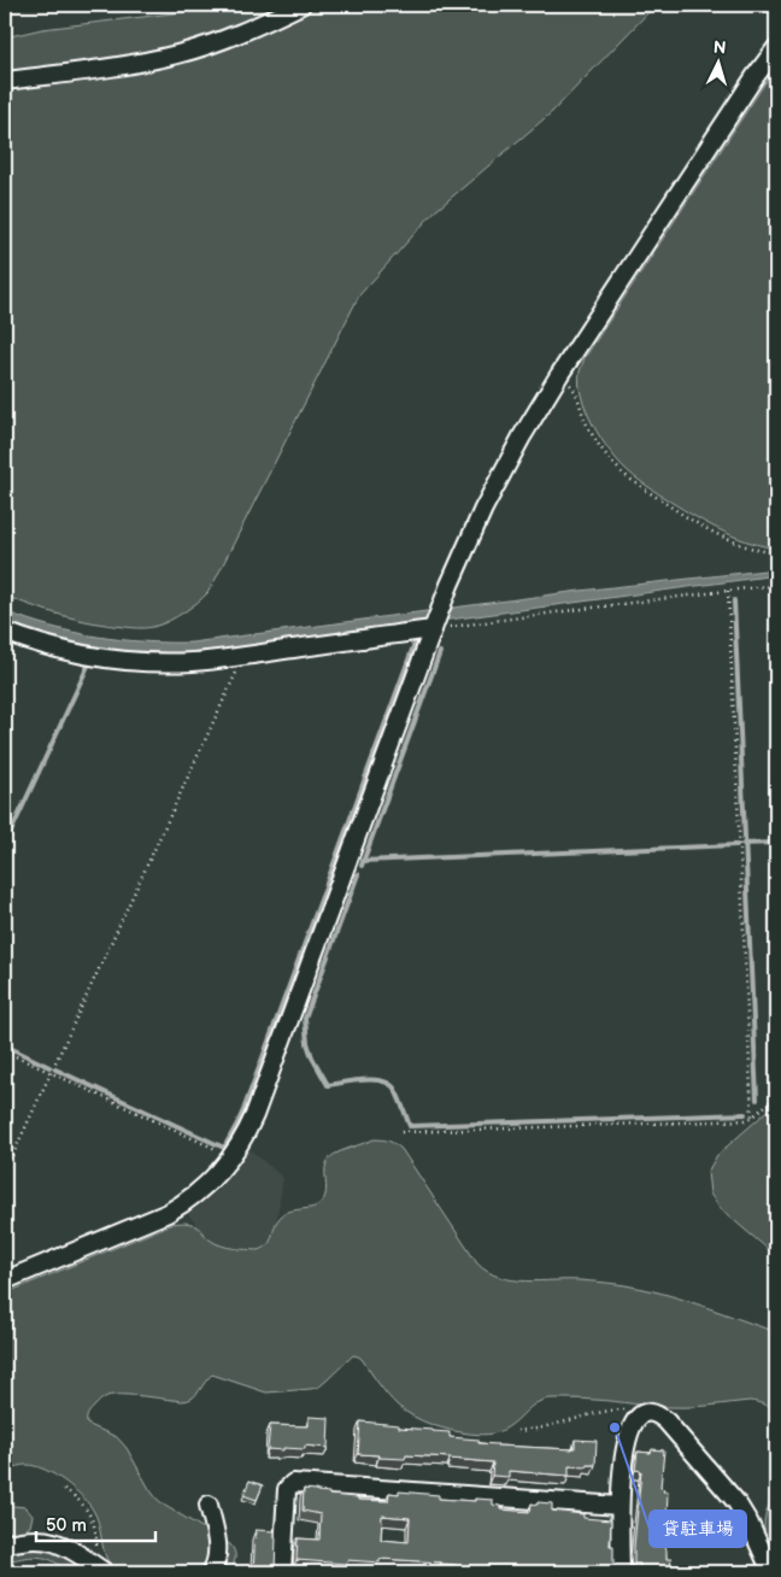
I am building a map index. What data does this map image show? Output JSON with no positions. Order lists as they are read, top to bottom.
{
  "places": ["貸駐車場"],
  "scale_bar": "50 m",
  "north": "top"
}
